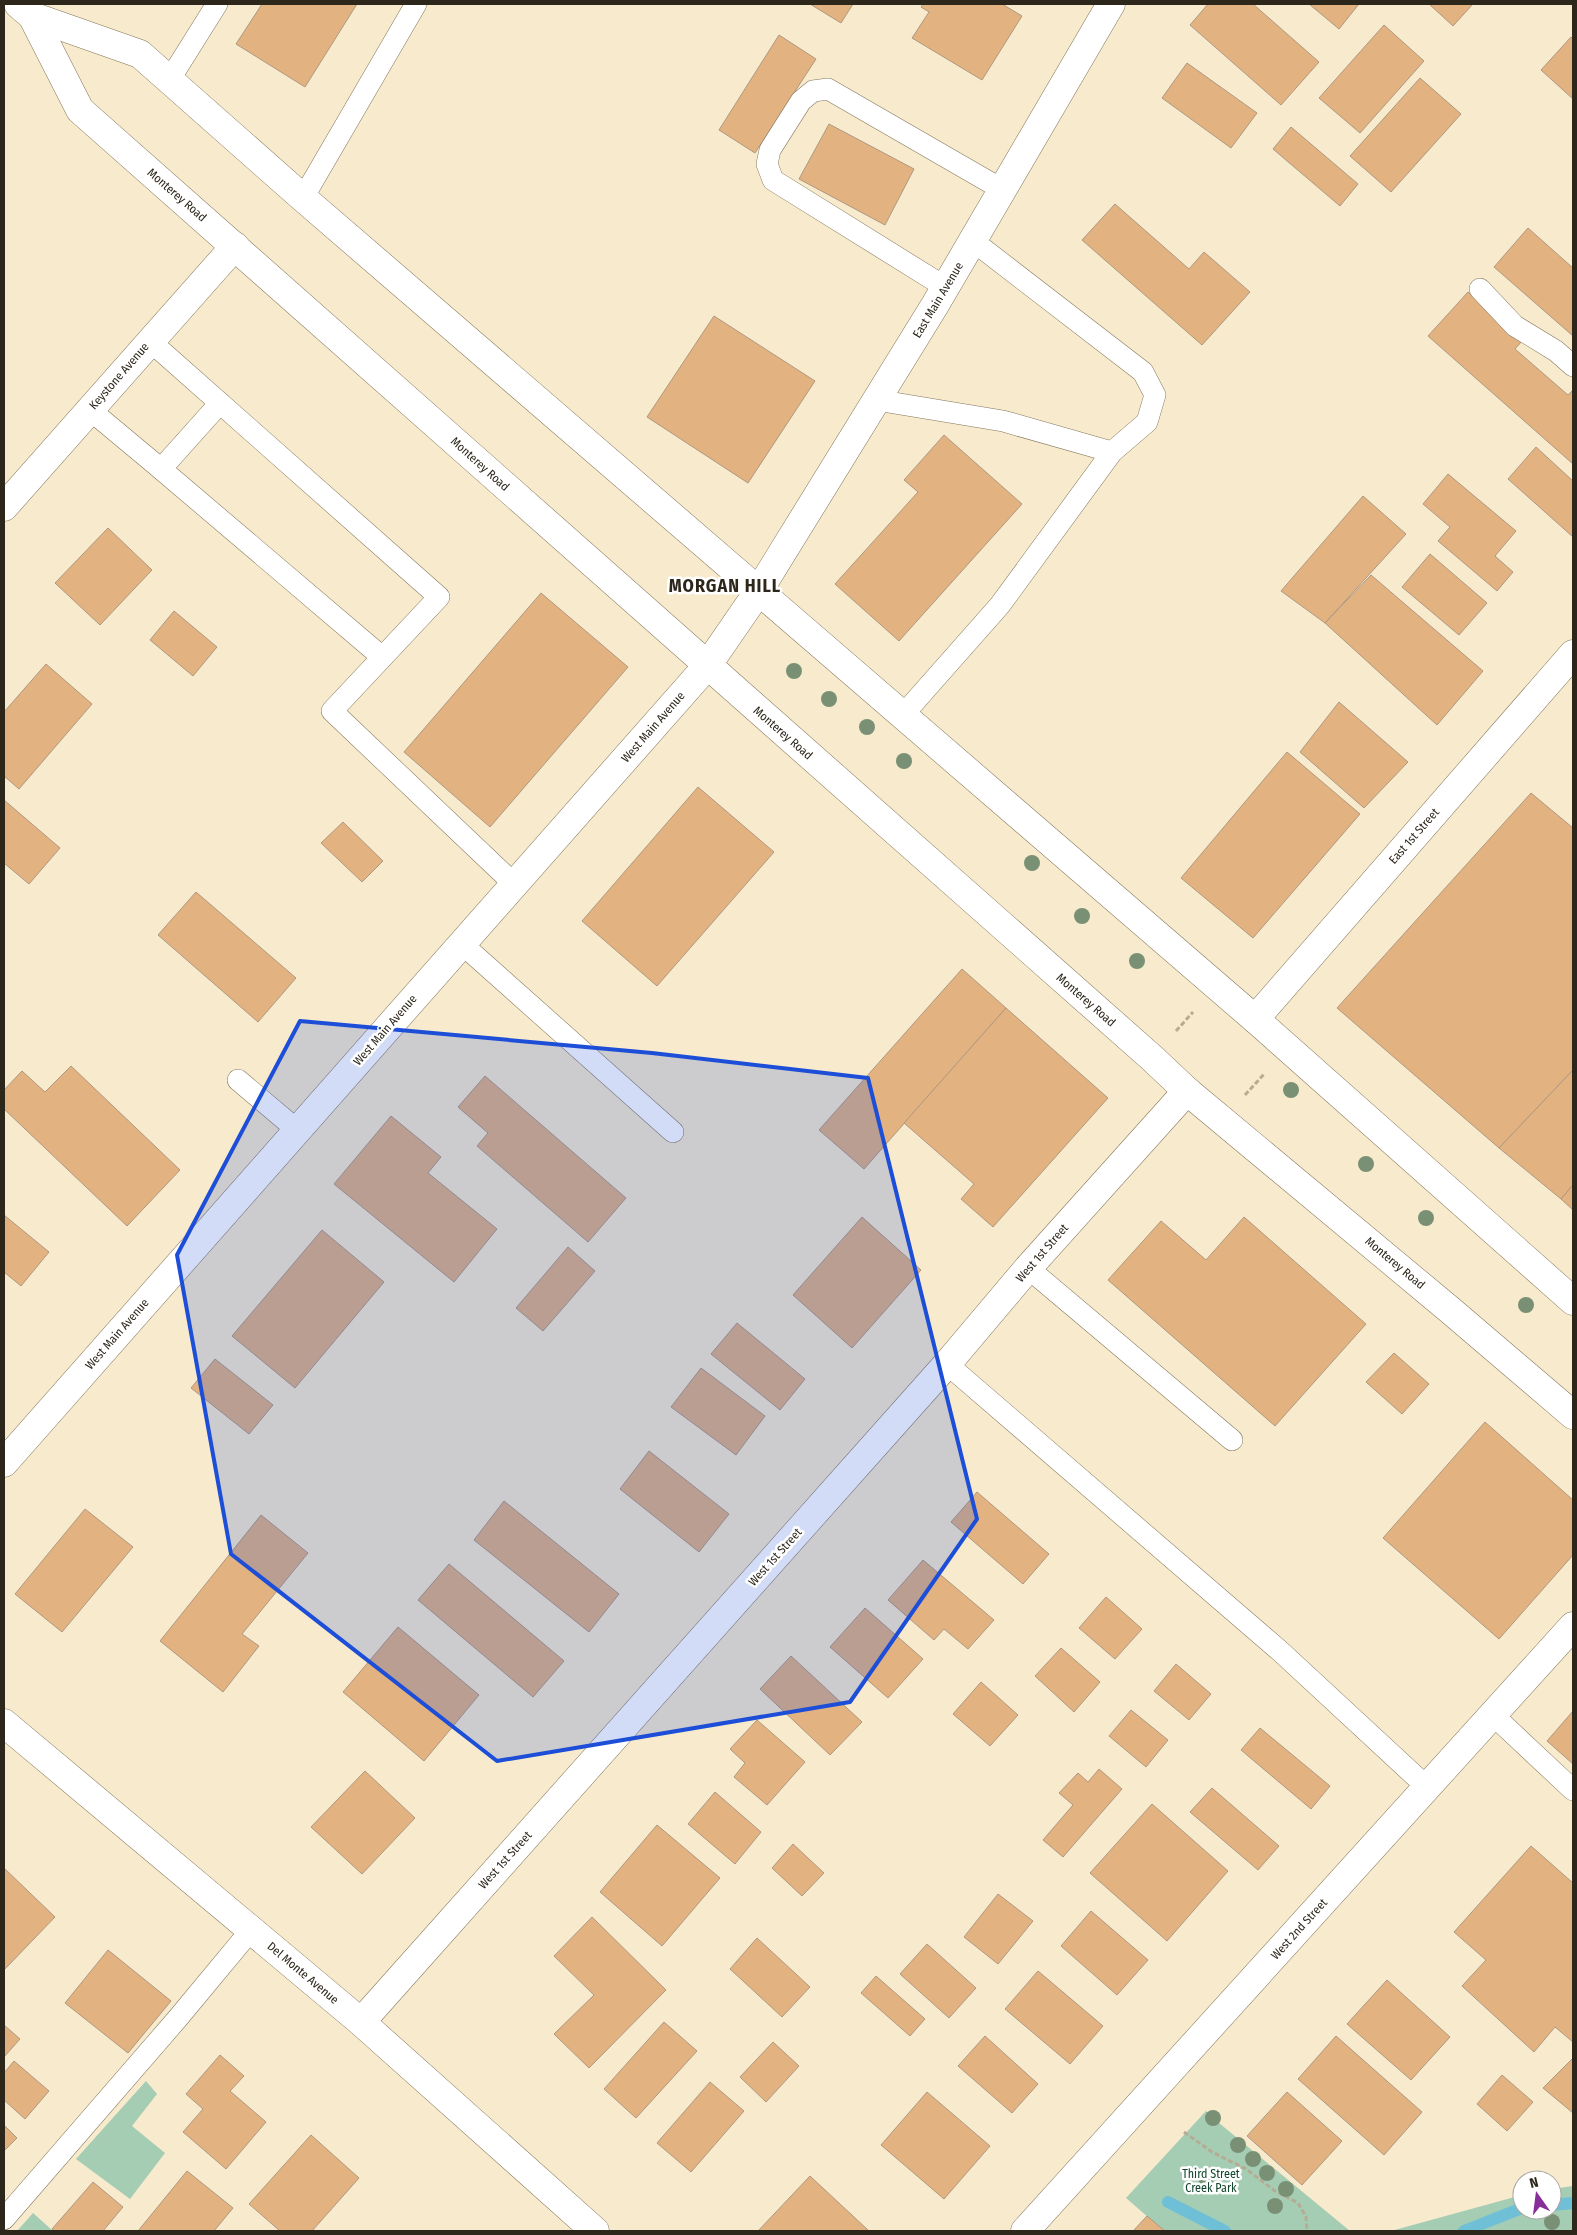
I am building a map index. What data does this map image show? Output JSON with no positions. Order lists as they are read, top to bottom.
{
  "streets": {
    "main road": [
      "Monterey Road",
      "East Main Avenue",
      "Keystone Avenue",
      "West Main Avenue",
      "East 1st Street",
      "West 1st Street",
      "West 2nd Street",
      "Del Monte Avenue"
    ]
  },
  "crossings": [
    ["Monterey Road", "East Main Avenue"],
    ["Monterey Road", "Keystone Avenue"],
    ["Monterey Road", "West Main Avenue"],
    ["Monterey Road", "East 1st Street"],
    ["Monterey Road", "West 1st Street"],
    ["East Main Avenue", "West Main Avenue"],
    ["West 1st Street", "Del Monte Avenue"]
  ],
  "districts": ["MORGAN HILL"],
  "parks": ["Third Street Creek Park"],
  "north": "top"
}
